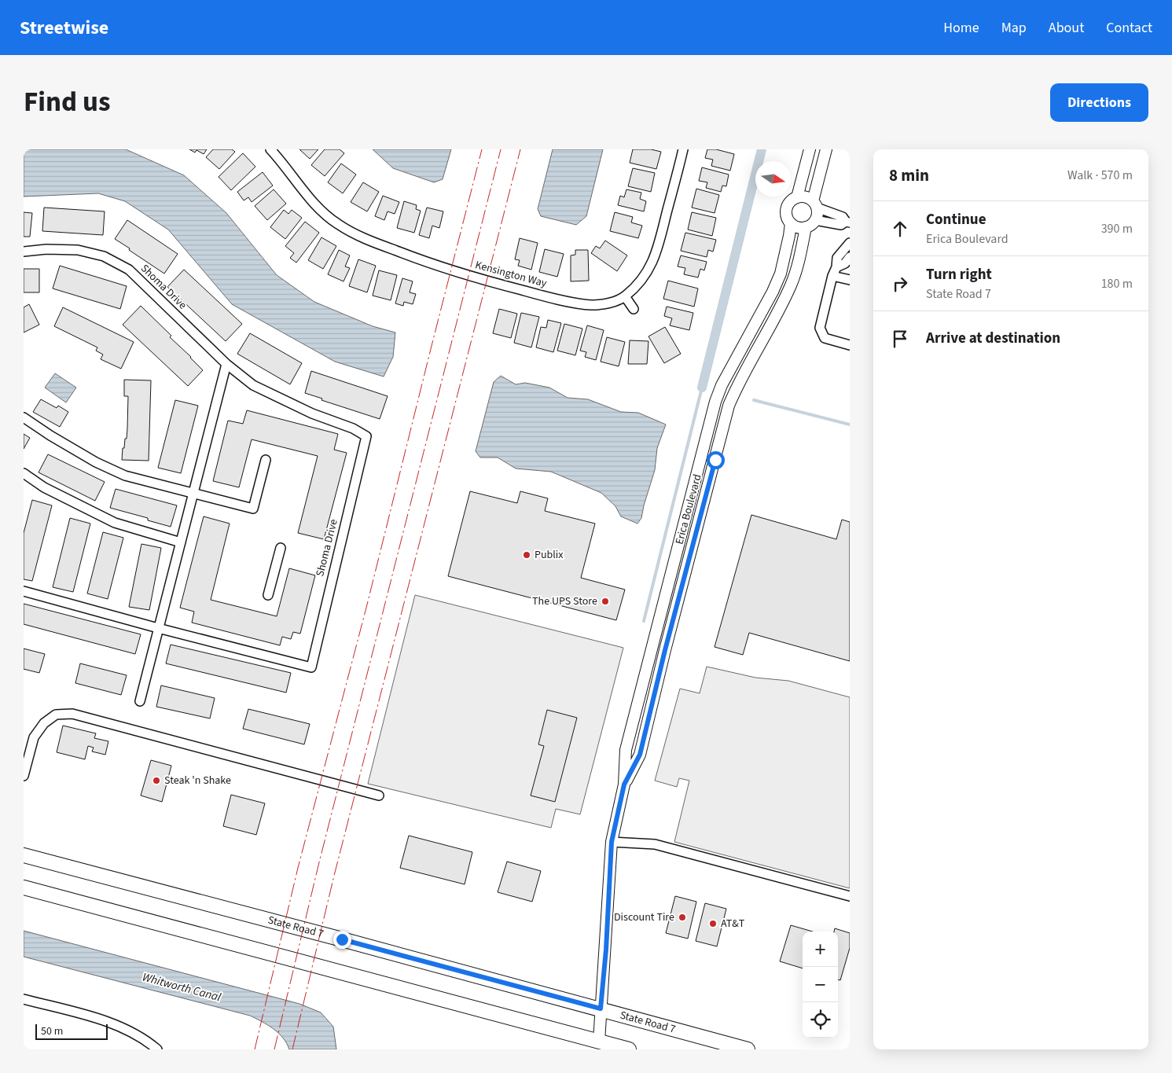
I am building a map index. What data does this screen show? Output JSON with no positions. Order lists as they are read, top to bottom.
{
  "streets": {
    "main road": ["State Road 7"],
    "street": ["Kensington Way", "Shoma Drive", "Erica Boulevard"]
  },
  "crossings": [
    ["Erica Boulevard", "State Road 7"]
  ],
  "water": ["Whitworth Canal"],
  "places": [
    "Publix",
    "The UPS Store",
    "Steak 'n Shake",
    "Discount Tire",
    "AT&T"
  ],
  "scale_bar": "50 m",
  "north": "right",
  "page": {
    "header": "Streetwise",
    "nav": [
      "Home",
      "Map",
      "About",
      "Contact"
    ],
    "title": "Find us",
    "buttons": "Directions",
    "heading": ["8 min", "Walk · 570 m"],
    "list": [
      ["Continue", "Erica Boulevard", "390 m"],
      ["Turn right", "State Road 7", "180 m"],
      "Arrive at destination"
    ],
    "map_buttons": ["+", "−"],
    "scale": "50 m"
  }
}
